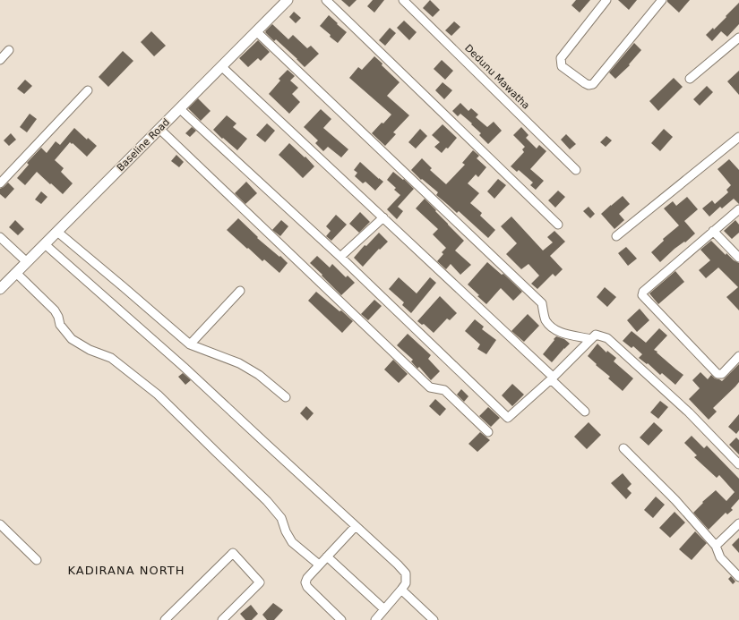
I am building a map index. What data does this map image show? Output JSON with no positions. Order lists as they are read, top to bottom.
{
  "streets": {
    "main road": ["Baseline Road"],
    "street": ["Dedunu Mawatha"]
  },
  "districts": ["KADIRANA NORTH"]
}
